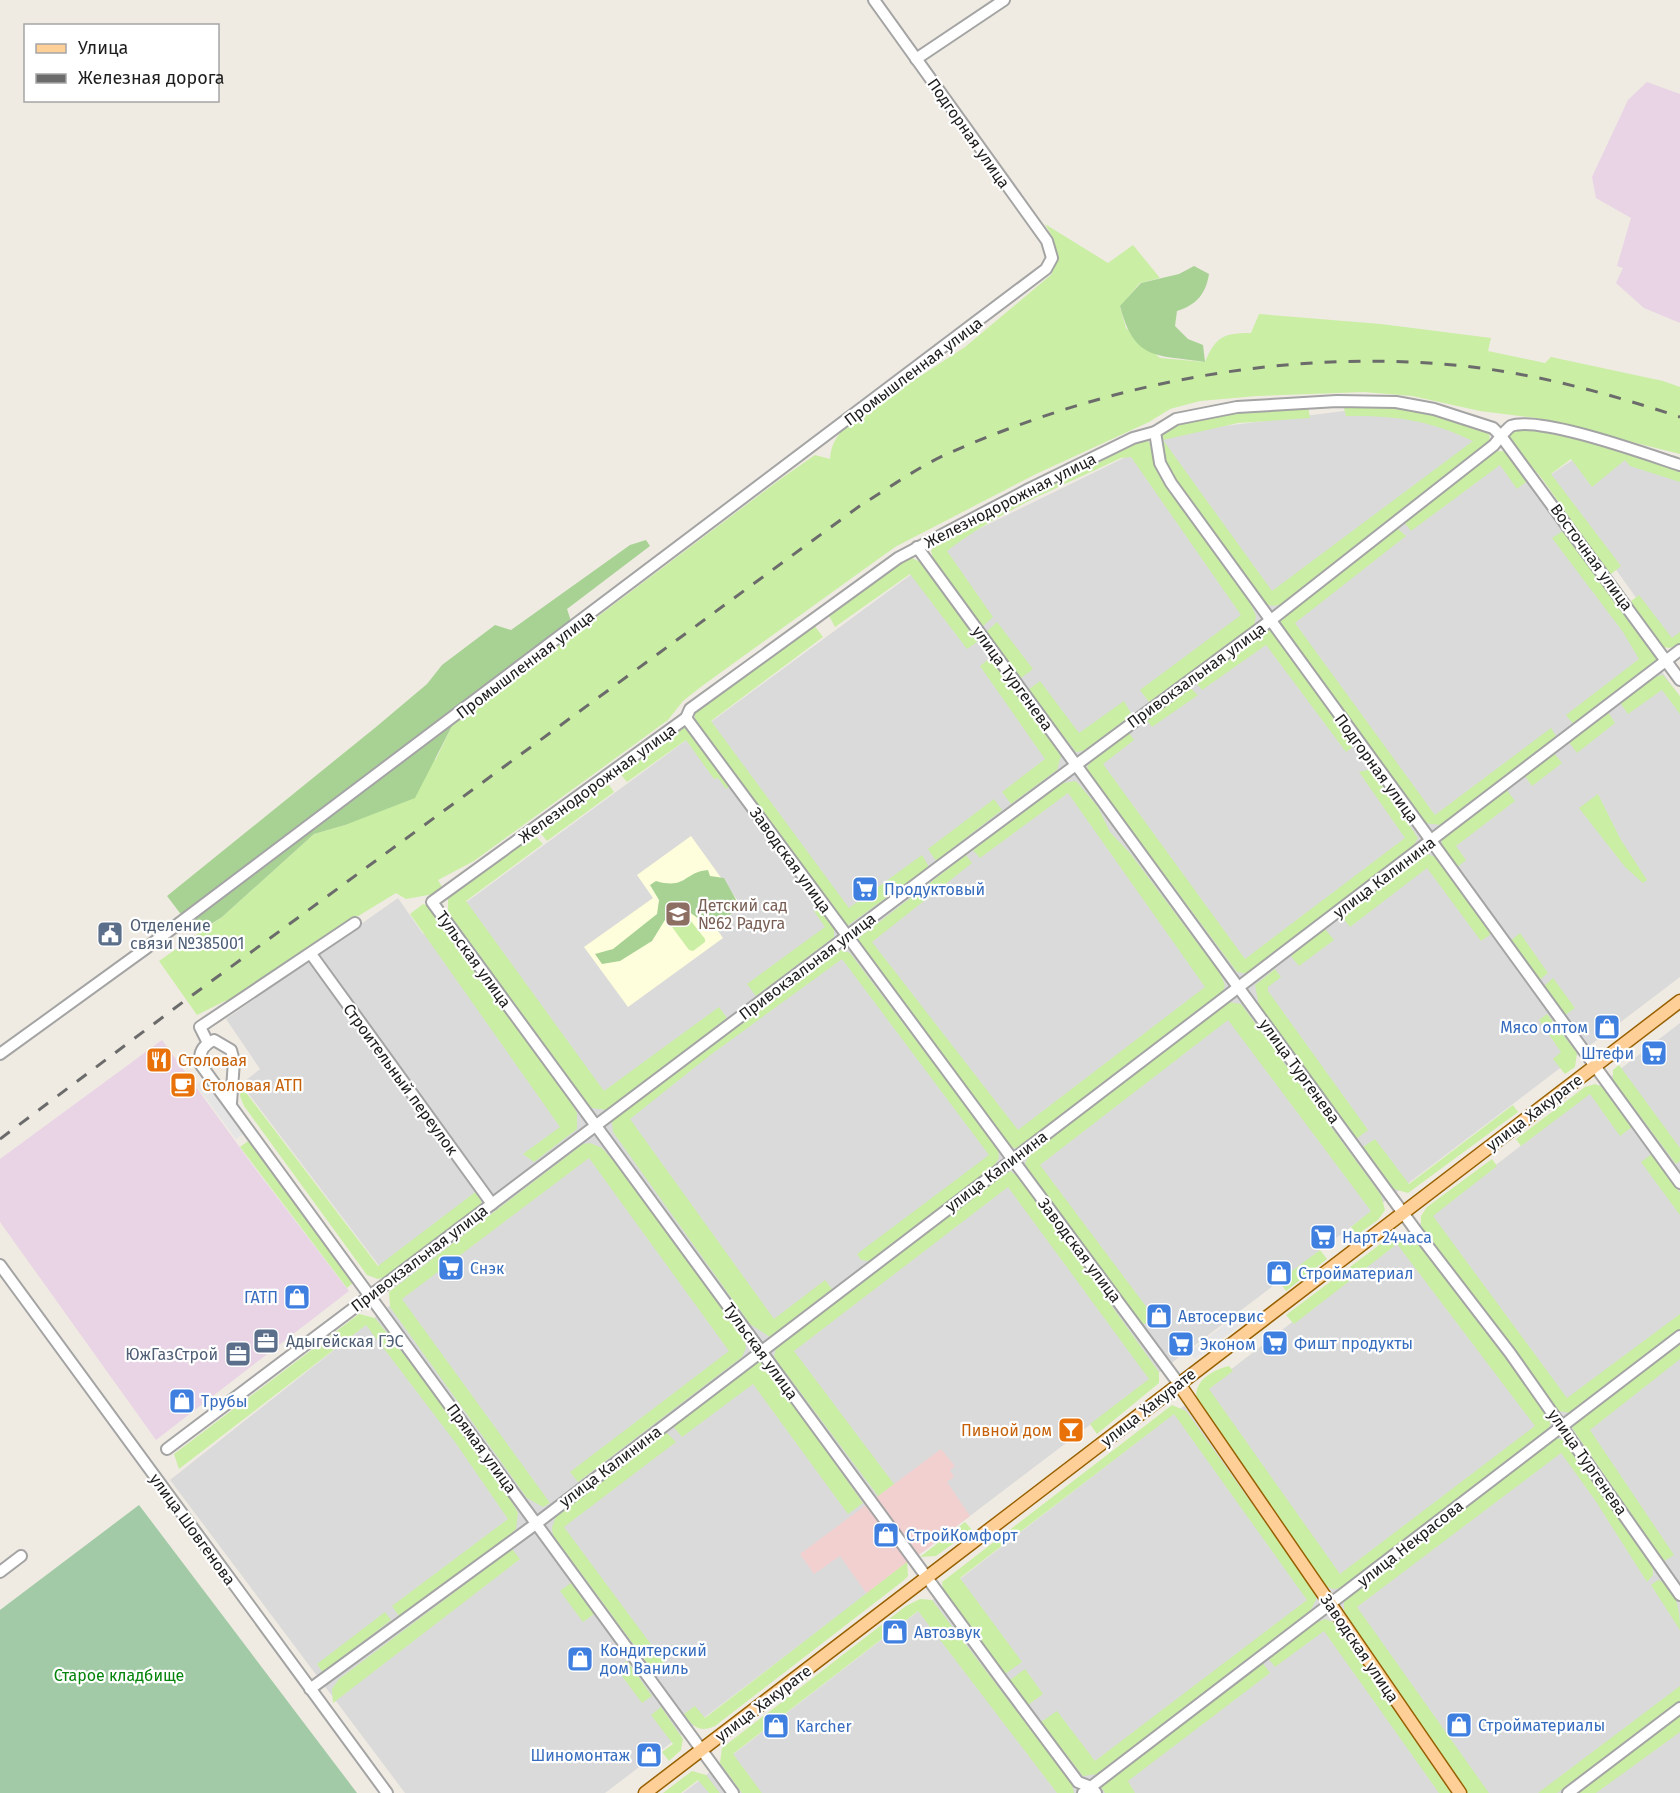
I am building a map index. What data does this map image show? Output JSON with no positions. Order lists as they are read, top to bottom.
{
  "streets": {
    "main road": ["Заводская улица", "улица Хакурате"],
    "street": [
      "Подгорная улица",
      "Промышленная улица",
      "Железнодорожная улица",
      "Восточная улица",
      "Привокзальная улица",
      "улица Тургенева",
      "улица Калинина",
      "Тульская улица",
      "Строительный переулок",
      "Прямая улица",
      "улица Шовгенова",
      "улица Некрасова"
    ]
  },
  "crossings": [
    ["Подгорная улица", "Промышленная улица"],
    ["Подгорная улица", "Железнодорожная улица"],
    ["Подгорная улица", "Привокзальная улица"],
    ["Подгорная улица", "улица Калинина"],
    ["Подгорная улица", "улица Хакурате"],
    ["Железнодорожная улица", "Восточная улица"],
    ["Железнодорожная улица", "Привокзальная улица"],
    ["Железнодорожная улица", "улица Тургенева"],
    ["Железнодорожная улица", "Заводская улица"],
    ["Железнодорожная улица", "Тульская улица"],
    ["Восточная улица", "Привокзальная улица"],
    ["Восточная улица", "улица Калинина"],
    ["Привокзальная улица", "улица Тургенева"],
    ["Привокзальная улица", "Заводская улица"],
    ["Привокзальная улица", "Тульская улица"],
    ["Привокзальная улица", "Строительный переулок"],
    ["Привокзальная улица", "Прямая улица"],
    ["улица Тургенева", "улица Калинина"],
    ["улица Тургенева", "улица Хакурате"],
    ["улица Тургенева", "улица Некрасова"],
    ["Заводская улица", "улица Калинина"],
    ["Заводская улица", "улица Хакурате"],
    ["Заводская улица", "улица Некрасова"],
    ["улица Калинина", "Тульская улица"],
    ["улица Калинина", "Прямая улица"],
    ["улица Калинина", "улица Шовгенова"],
    ["Тульская улица", "улица Хакурате"],
    ["Тульская улица", "улица Некрасова"],
    ["улица Хакурате", "Прямая улица"]
  ],
  "parks": ["Старое кладбище"],
  "places": {
    "supermarket": [
      "Продуктовый",
      "Штефи",
      "Нарт 24часа",
      "Снэк",
      "Фишт продукты",
      "Эконом"
    ],
    "school or university": ["Детский сад №62 Радуга"],
    "public building": ["Отделение связи №385001"],
    "shop": [
      "Мясо оптом",
      "Стройматериал",
      "ГАТП",
      "Автосервис",
      "Трубы",
      "СтройКомфорт",
      "Автозвук",
      "Кондитерский дом Ваниль",
      "Стройматериалы",
      "Karcher",
      "Шиномонтаж"
    ],
    "restaurant": ["Столовая"],
    "cafe": ["Столовая АТП"],
    "office": ["Адыгейская ГЭС", "ЮжГазСтрой"],
    "bar": ["Пивной дом"]
  },
  "legend": ["Улица", "Железная дорога"]
}
